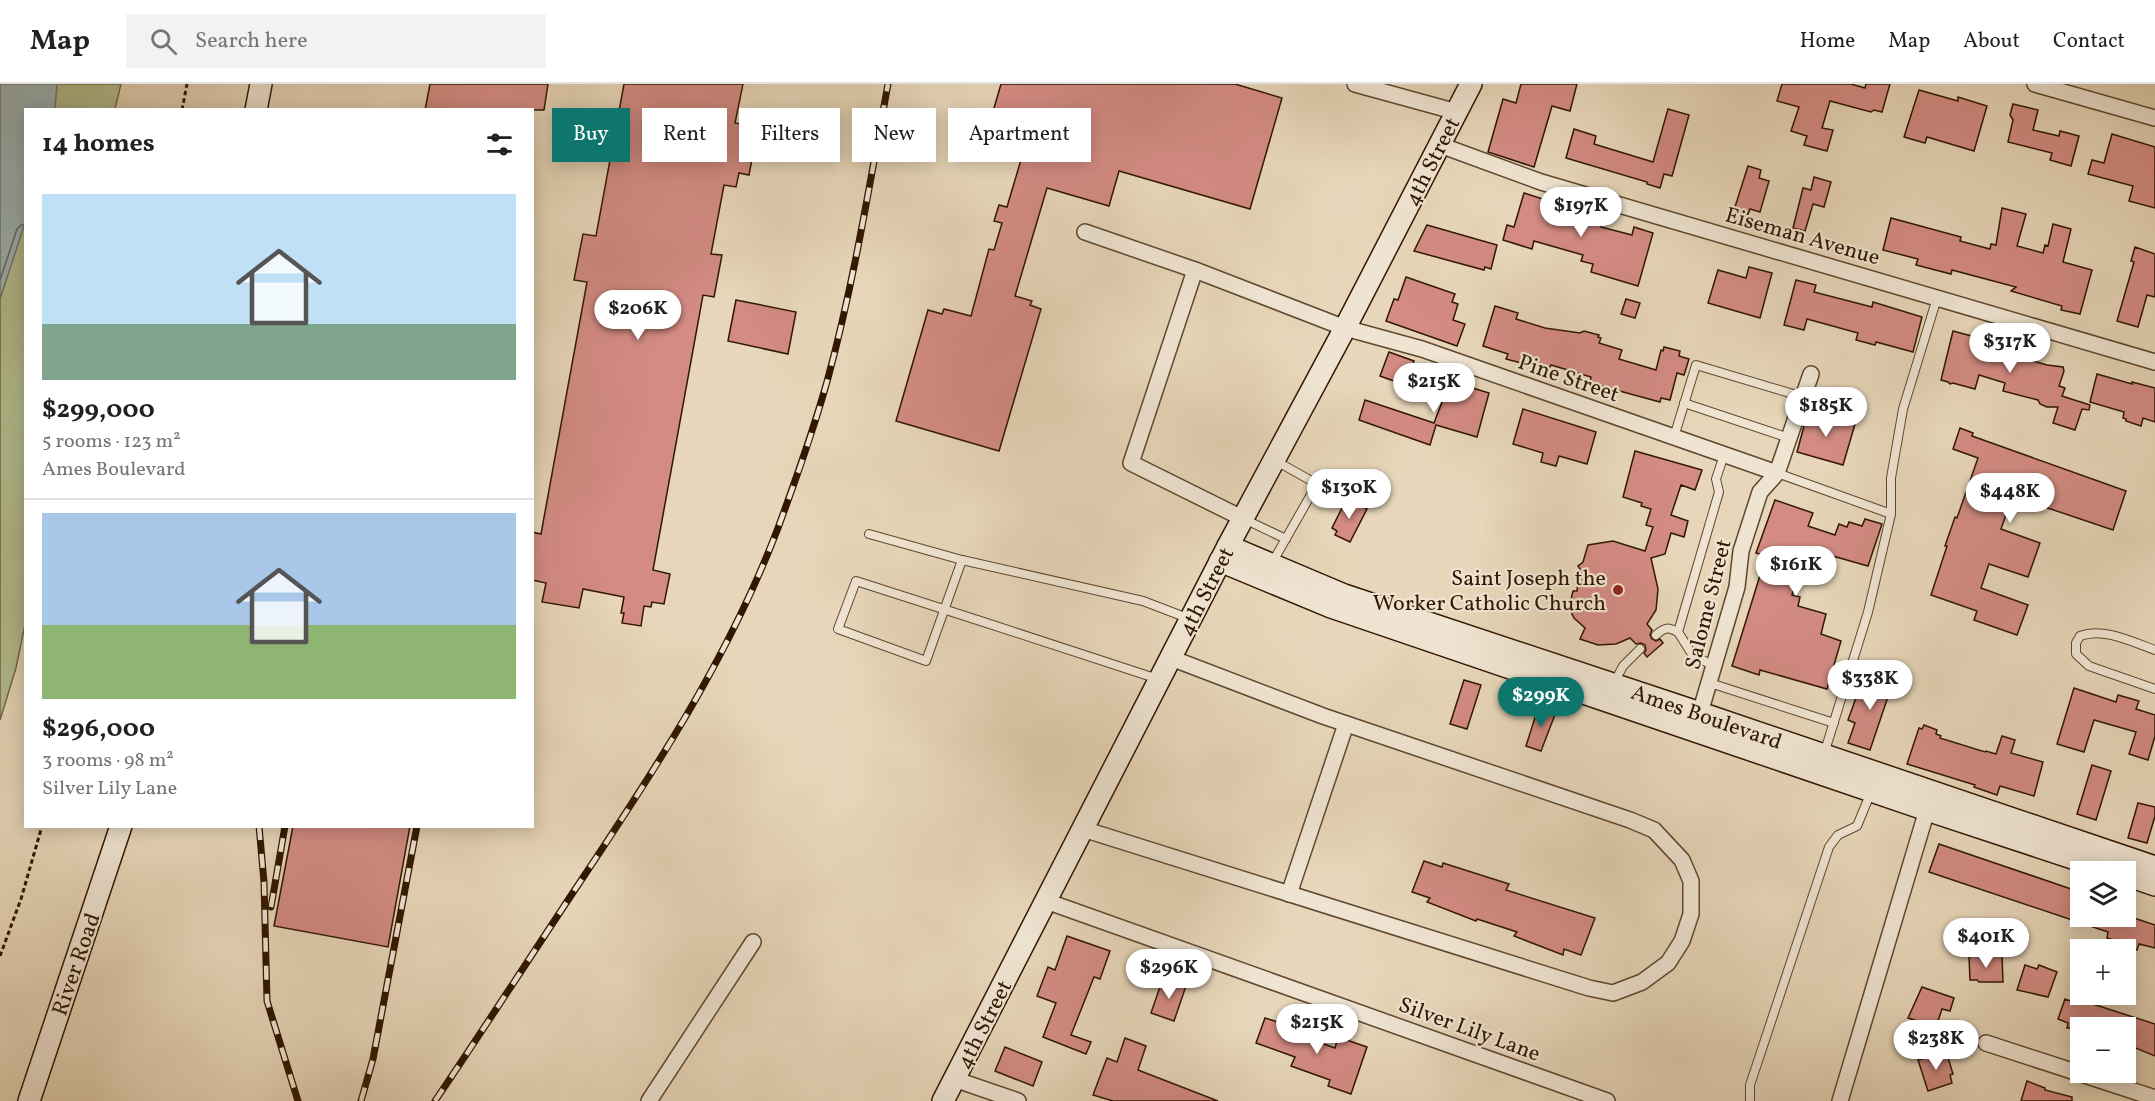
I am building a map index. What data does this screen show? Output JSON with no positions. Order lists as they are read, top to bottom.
{
  "streets": {
    "street": [
      "4th Street",
      "Eiseman Avenue",
      "Pine Street",
      "Salome Street",
      "Ames Boulevard",
      "River Road",
      "Silver Lily Lane"
    ]
  },
  "crossings": [
    ["4th Street", "Eiseman Avenue"],
    ["4th Street", "Pine Street"],
    ["4th Street", "Ames Boulevard"],
    ["4th Street", "Silver Lily Lane"],
    ["Pine Street", "Salome Street"],
    ["Salome Street", "Ames Boulevard"]
  ],
  "places": ["Saint Joseph the Worker Catholic Church"],
  "page": {
    "header": "Map",
    "search": "Search here",
    "nav": [
      "Home",
      "Map",
      "About",
      "Contact"
    ],
    "chip": [
      "Buy",
      "Rent",
      "Filters",
      "New",
      "Apartment"
    ],
    "heading": "14 homes",
    "list": [
      {
        "name": "$299,000",
        "note": "5 rooms · 123 m² · Ames Boulevard"
      },
      {
        "name": "$296,000",
        "note": "3 rooms · 98 m² · Silver Lily Lane"
      }
    ],
    "price": [
      "$197K",
      "$206K",
      "$317K",
      "$215K",
      "$185K",
      "$130K",
      "$448K",
      "$161K",
      "$338K",
      "$299K",
      "$401K",
      "$296K",
      "$215K",
      "$238K"
    ],
    "map_buttons": ["+", "−"]
  }
}
